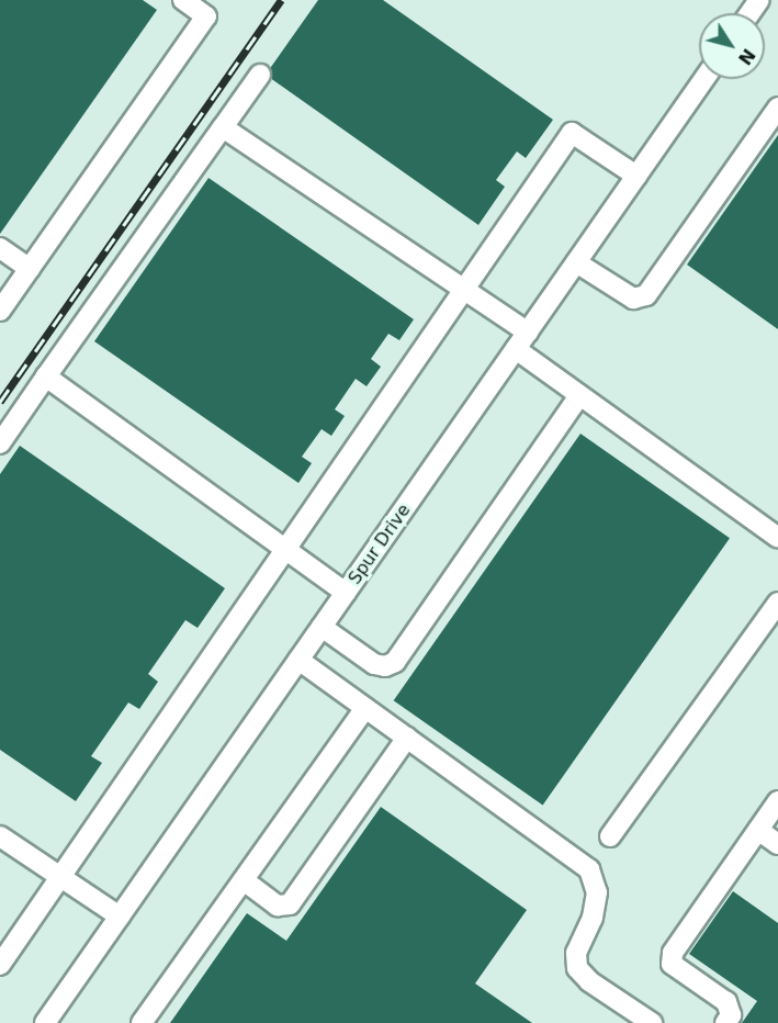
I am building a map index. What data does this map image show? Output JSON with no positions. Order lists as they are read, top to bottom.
{
  "streets": {
    "street": ["Spur Drive"]
  },
  "north": "bottom right"
}
